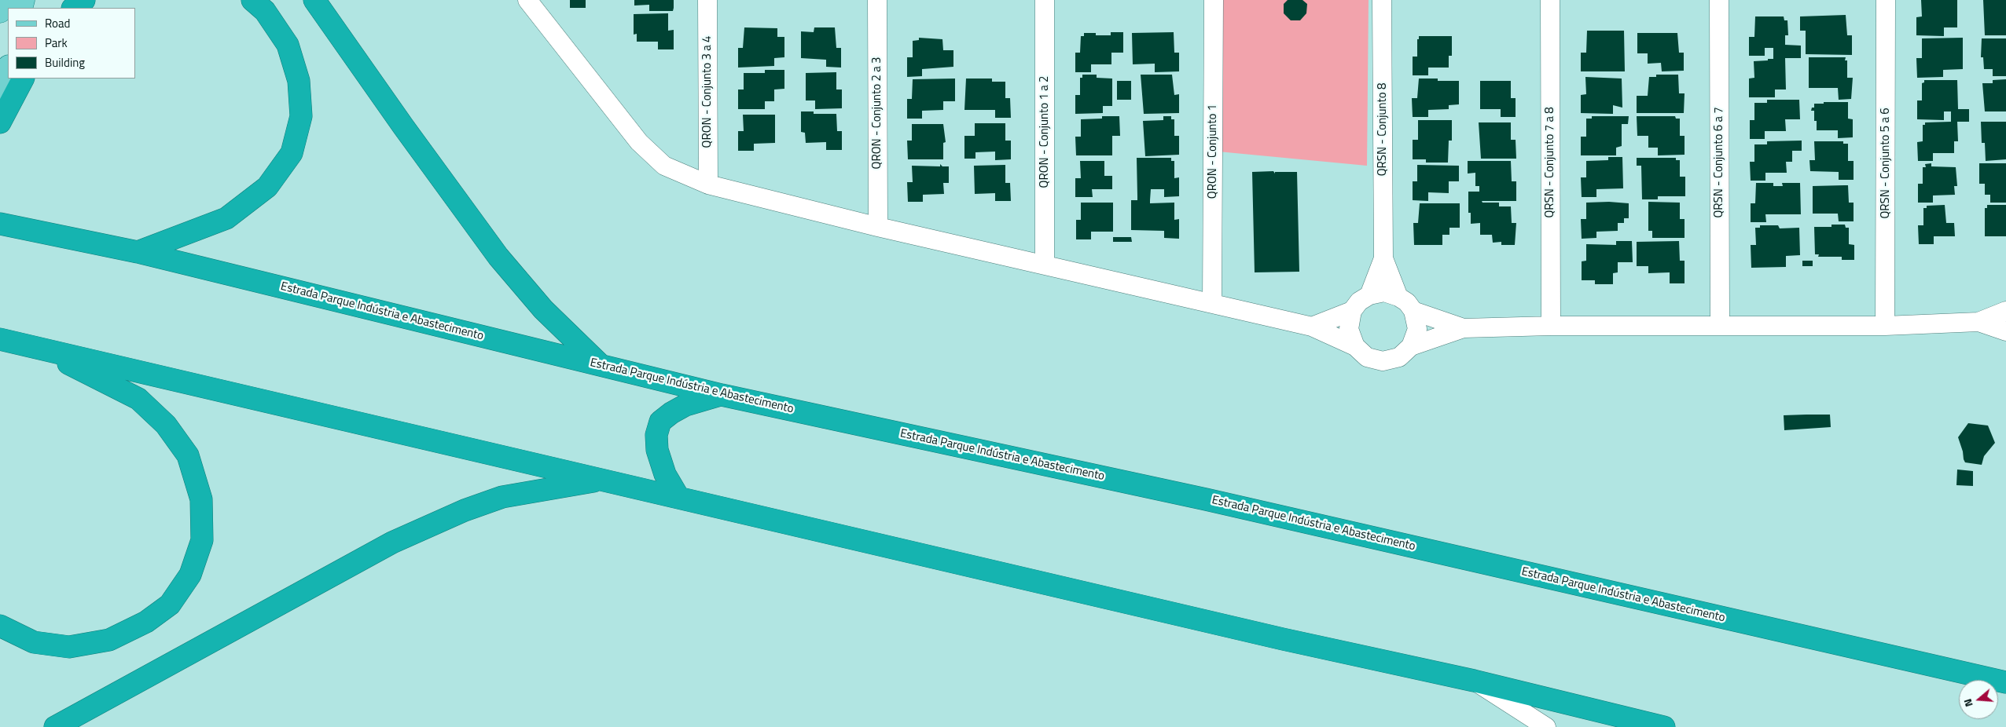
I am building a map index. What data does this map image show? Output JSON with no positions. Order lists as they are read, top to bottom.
{
  "streets": {
    "highway": ["Estrada Parque Indústria e Abastecimento"],
    "street": [
      "QRON - Conjunto 3 a 4",
      "QRON - Conjunto 2 a 3",
      "QRSN - Conjunto 8",
      "QRON - Conjunto 1 a 2",
      "QRON - Conjunto 1",
      "QRSN - Conjunto 7 a 8",
      "QRSN - Conjunto 6 a 7",
      "QRSN - Conjunto 5 a 6"
    ]
  },
  "legend": ["Road", "Park", "Building"],
  "north": "left"
}
